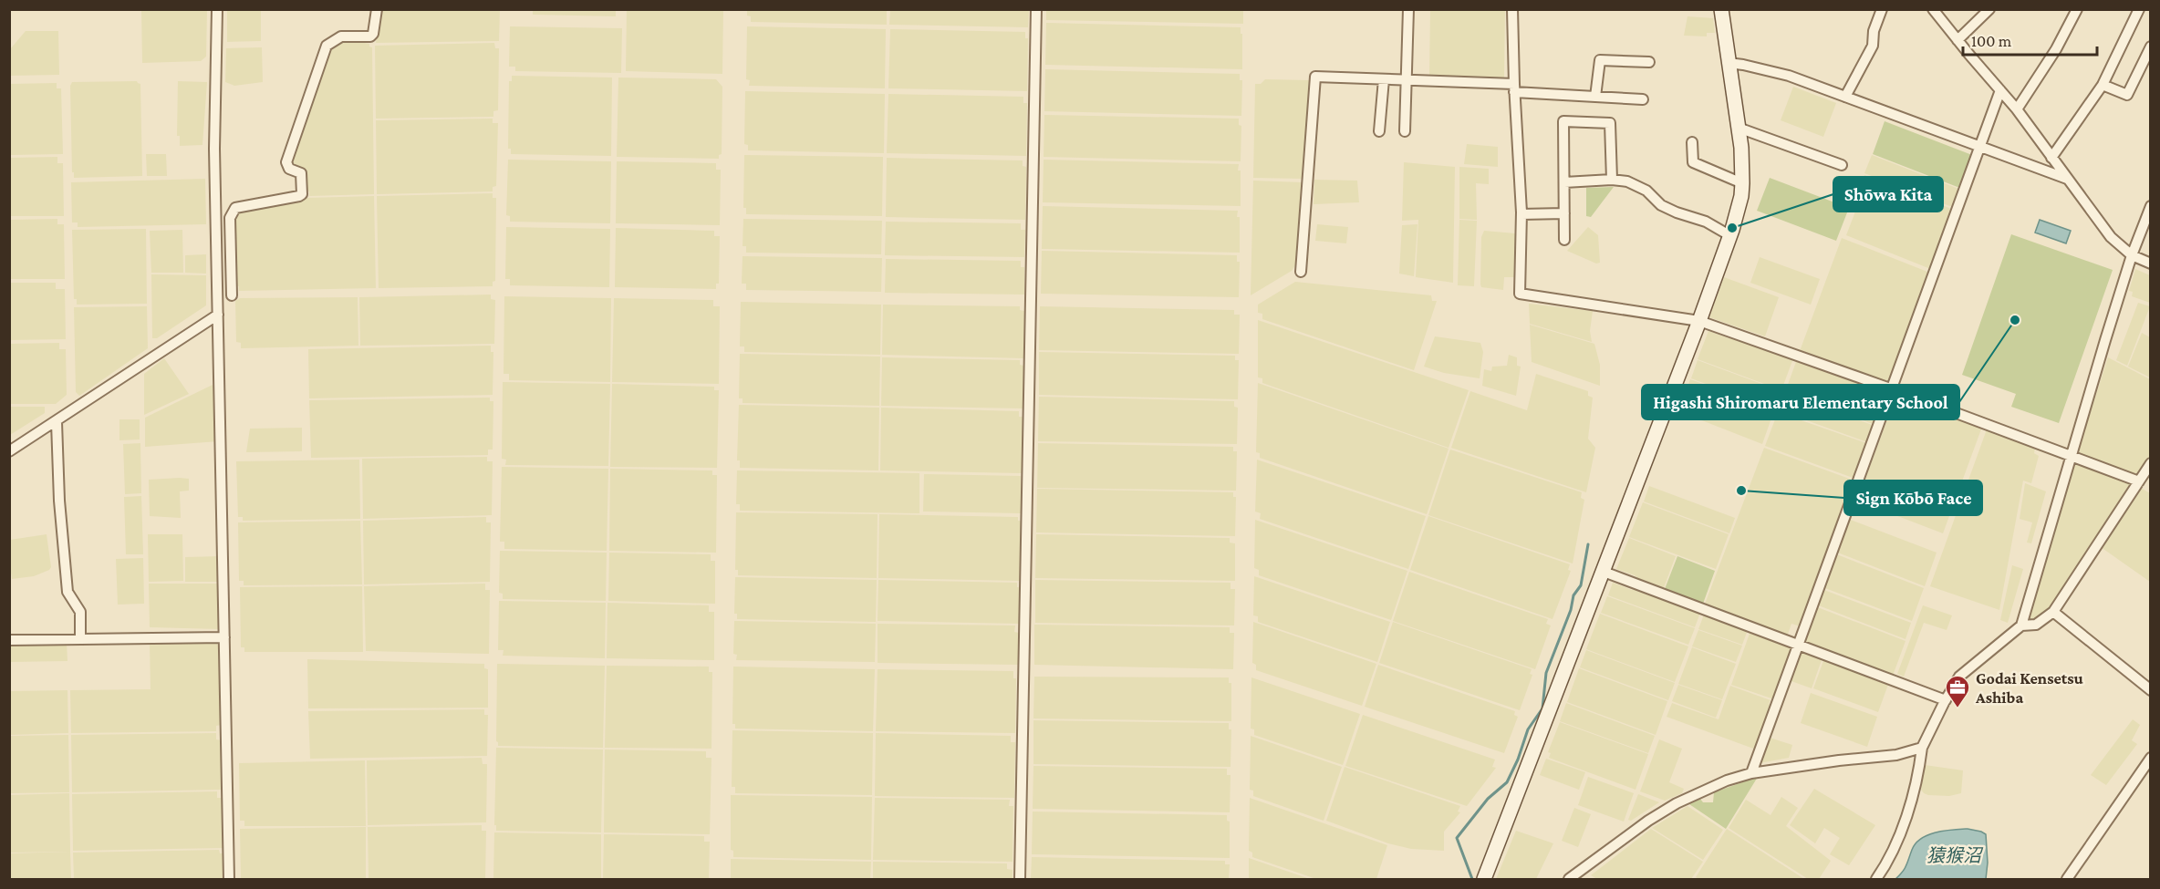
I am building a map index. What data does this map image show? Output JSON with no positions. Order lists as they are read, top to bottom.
{
  "water": ["猿猴沼"],
  "places": {
    "other": ["Shōwa Kita", "Higashi Shiromaru Elementary School", "Sign Kōbō Face"],
    "office": ["Godai Kensetsu Ashiba"]
  },
  "scale_bar": "100 m"
}
